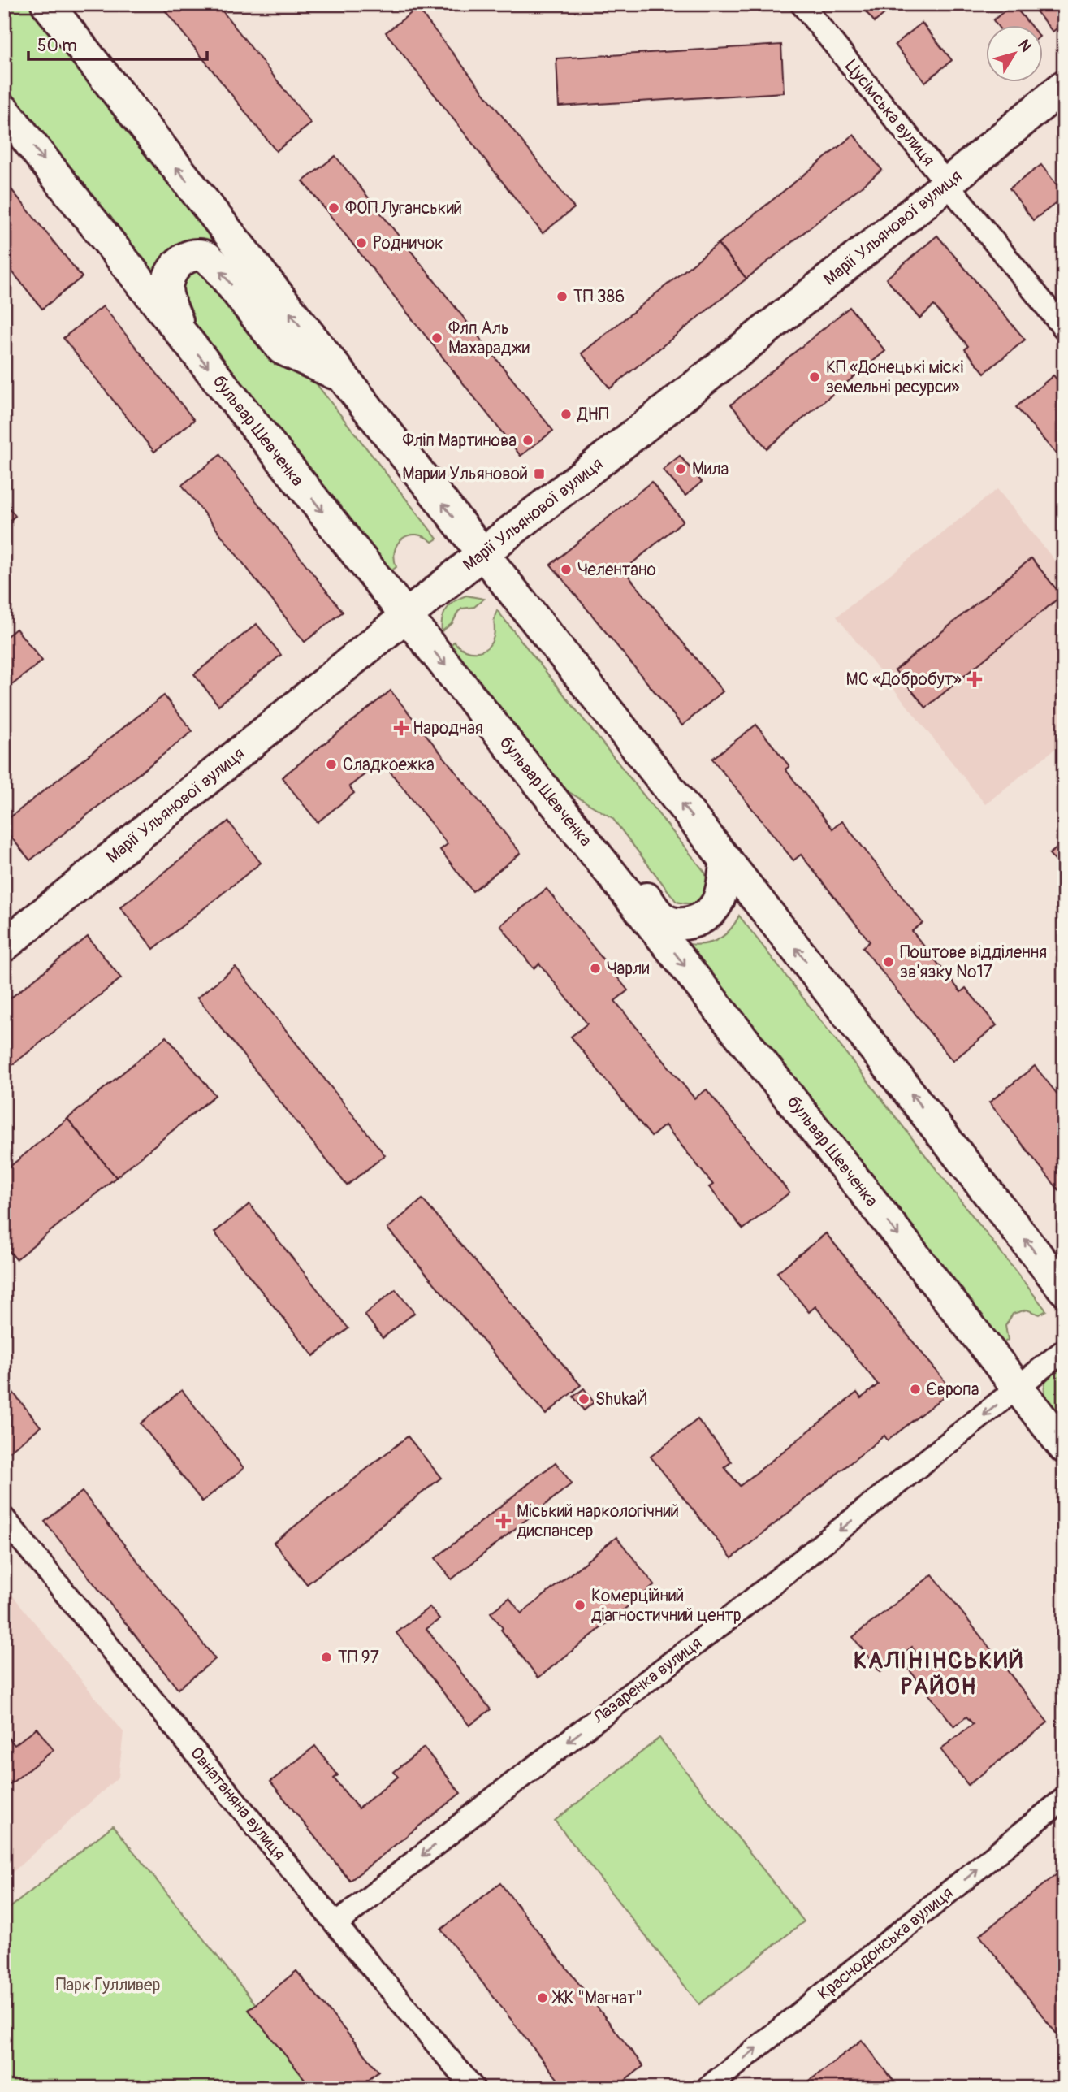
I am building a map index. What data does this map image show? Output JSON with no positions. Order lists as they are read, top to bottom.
{
  "streets": {
    "main road": ["Марії Ульянової вулиця", "бульвар Шевченка"],
    "street": [
      "Цусімська вулиця",
      "Лазаренка вулиця",
      "Овнатаняна вулиця",
      "Краснодонська вулиця"
    ]
  },
  "crossings": [
    ["Цусімська вулиця", "Марії Ульянової вулиця"],
    ["Марії Ульянової вулиця", "бульвар Шевченка"],
    ["бульвар Шевченка", "Лазаренка вулиця"],
    ["Лазаренка вулиця", "Овнатаняна вулиця"]
  ],
  "one_way": ["Лазаренка вулиця", "Краснодонська вулиця"],
  "districts": ["КАЛІНІНСЬКИЙ РАЙОН"],
  "parks": ["Парк Гулливер"],
  "places": {
    "other": [
      "ФОП Луганський",
      "Родничок",
      "ТП 386",
      "Флп Аль Махараджи",
      "КП «Донецькі міскі земельні ресурси»",
      "ДНП",
      "Фліп Мартинова",
      "Мила",
      "Челентано",
      "Сладкоежка",
      "Поштове відділення зв'язку №17",
      "Чарли",
      "Європа",
      "ShukaЙ",
      "Комерційний діагностичний центр",
      "ТП 97",
      "ЖК \"Магнат\""
    ],
    "transit": ["Марии Ульяновой"],
    "health": ["МС «Добробут»", "Народная", "Міський наркологічний диспансер"]
  },
  "scale_bar": "50 m",
  "north": "top right"
}
